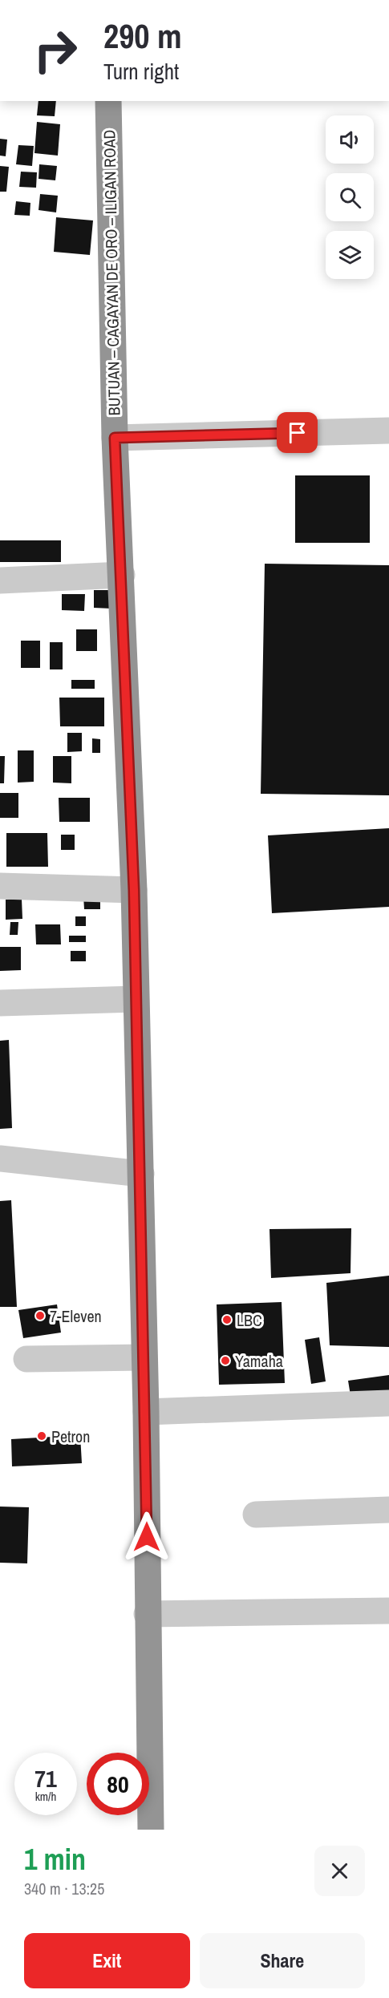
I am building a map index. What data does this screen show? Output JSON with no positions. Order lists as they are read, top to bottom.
{
  "streets": {
    "highway": ["BUTUAN – CAGAYAN DE ORO – ILIGAN ROAD"]
  },
  "places": [
    "7-Eleven",
    "LBC",
    "Yamaha",
    "Petron"
  ],
  "page": {
    "turn": ["290 m", "Turn right"],
    "speed": "71 km/h",
    "limit": "80",
    "heading": ["1 min", "340 m · 13:25"],
    "buttons": ["Exit", "Share"]
  }
}
